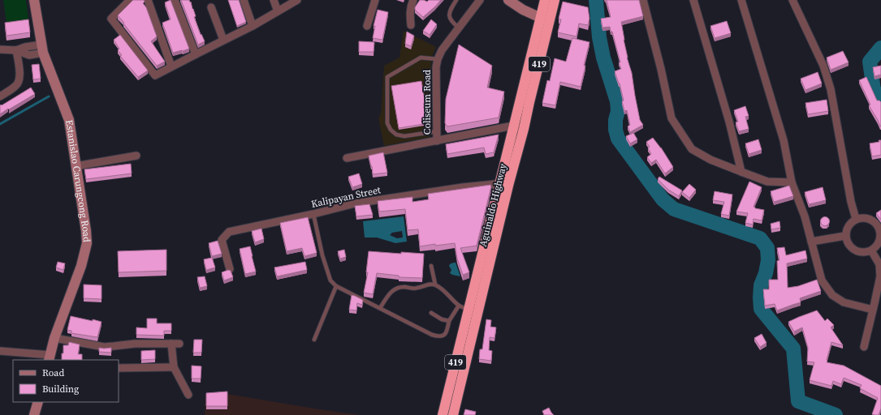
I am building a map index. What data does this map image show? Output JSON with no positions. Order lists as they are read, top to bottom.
{
  "streets": {
    "highway": ["419", "Aguinaldo Highway"],
    "street": ["Coliseum Road", "Estanislao Carungcong Road", "Kalipayan Street"]
  },
  "crossings": [
    ["Kalipayan Street", "Aguinaldo Highway"]
  ],
  "legend": ["Road", "Building"]
}
